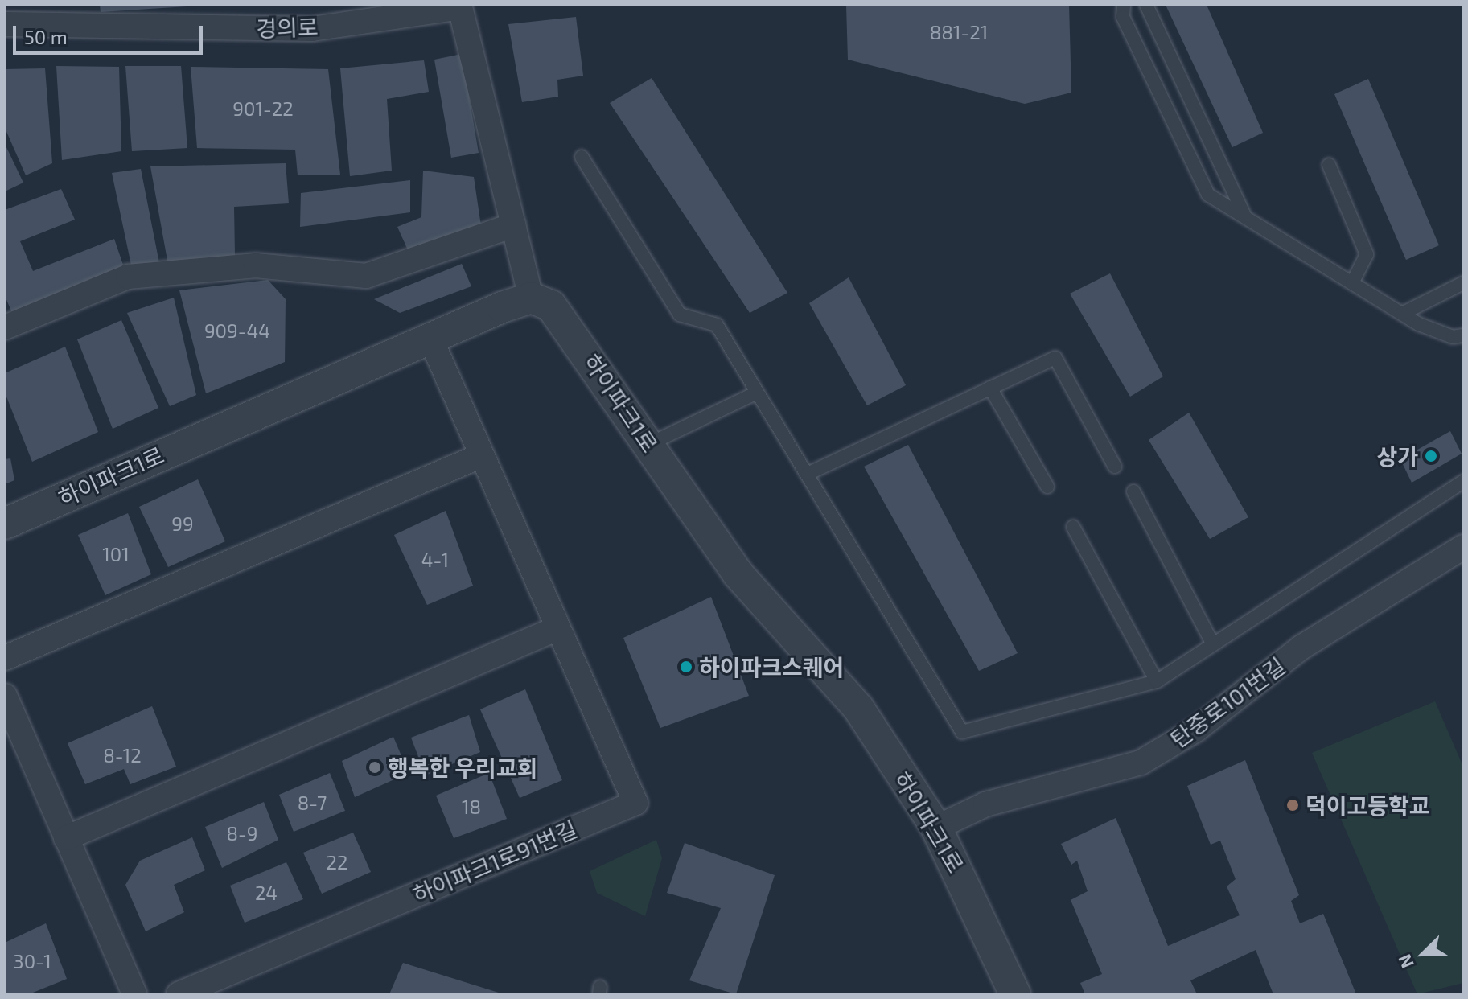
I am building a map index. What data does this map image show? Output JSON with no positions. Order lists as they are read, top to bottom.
{
  "streets": {
    "street": [
      "경의로",
      "하이파크1로",
      "탄중로101번길",
      "하이파크1로91번길"
    ]
  },
  "crossings": [
    ["경의로", "하이파크1로"],
    ["하이파크1로", "탄중로101번길"],
    ["하이파크1로", "하이파크1로91번길"]
  ],
  "places": [
    "상가",
    "하이파크스퀘어",
    "행복한 우리교회",
    "덕이고등학교"
  ],
  "house_numbers": [
    "881-21",
    "901-22",
    "909-44",
    "99",
    "101",
    "4-1",
    "8-12",
    "8-7",
    "18",
    "8-9",
    "22",
    "24",
    "30-1"
  ],
  "scale_bar": "50 m",
  "north": "bottom left"
}
